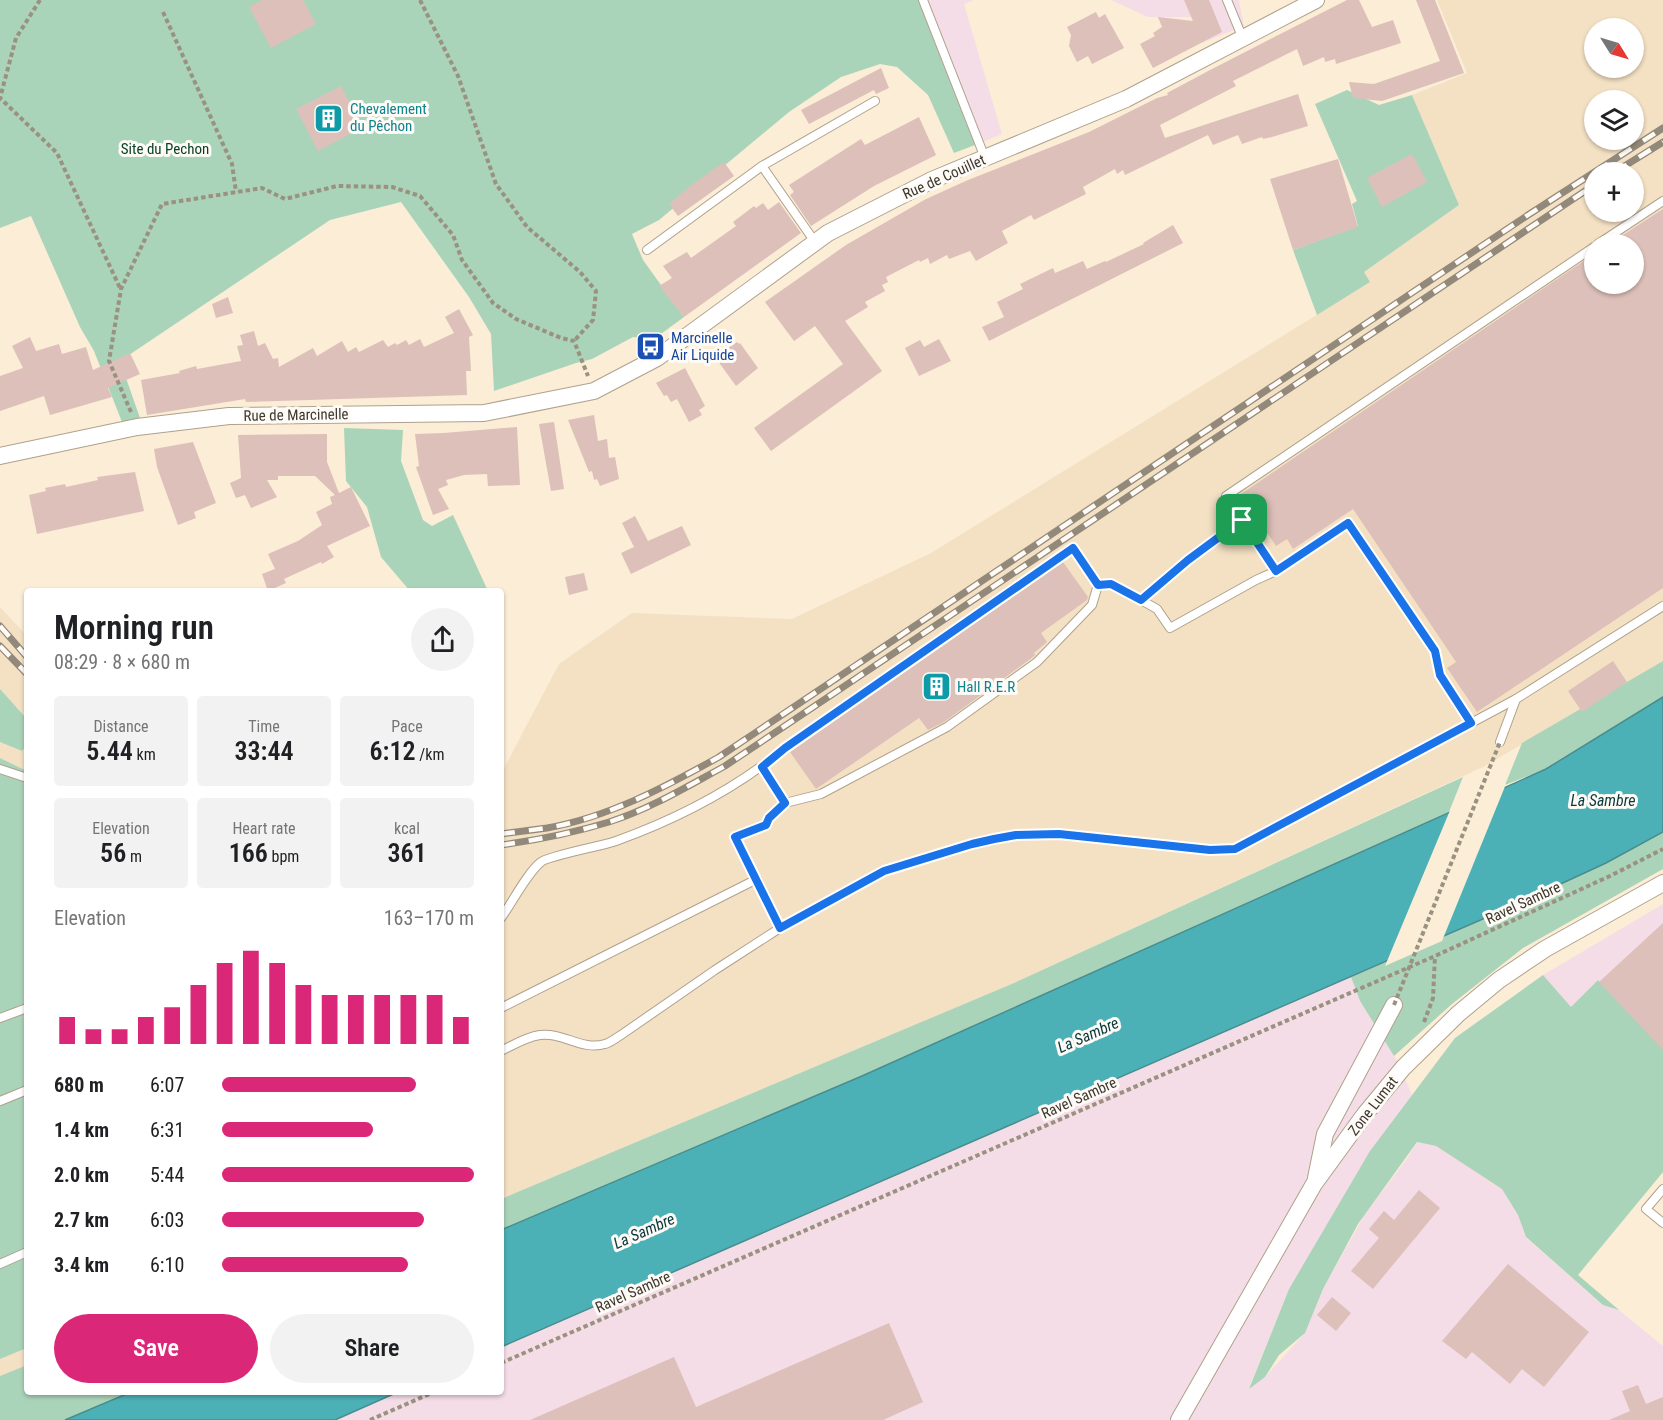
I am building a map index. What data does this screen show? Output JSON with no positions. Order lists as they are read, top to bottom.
{
  "streets": {
    "street": ["Rue de Couillet", "Rue de Marcinelle", "Zone Lumat"],
    "path": ["Ravel Sambre"]
  },
  "crossings": [
    ["Rue de Couillet", "Rue de Marcinelle"]
  ],
  "water": ["La Sambre"],
  "parks": ["Site du Pechon"],
  "places": {
    "building": ["Chevalement du Pêchon", "Hall R.E.R"],
    "bus stop": ["Marcinelle Air Liquide"]
  },
  "north": "bottom right",
  "page": {
    "map_buttons": ["+", "−"],
    "heading": ["Morning run", "08:29 · 8 × 680 m"],
    "stats": [
      ["Distance", "5.44 km"],
      ["Time", "33:44"],
      ["Pace", "6:12 /km"],
      ["Elevation", "56 m"],
      ["Heart rate", "166 bpm"],
      ["kcal", "361"]
    ],
    "chart": ["Elevation", "163–170 m"],
    "list": [
      {
        "name": "680 m",
        "note": "6:07"
      },
      {
        "name": "1.4 km",
        "note": "6:31"
      },
      {
        "name": "2.0 km",
        "note": "5:44"
      },
      {
        "name": "2.7 km",
        "note": "6:03"
      },
      {
        "name": "3.4 km",
        "note": "6:10"
      }
    ],
    "buttons": ["Save", "Share"]
  }
}
